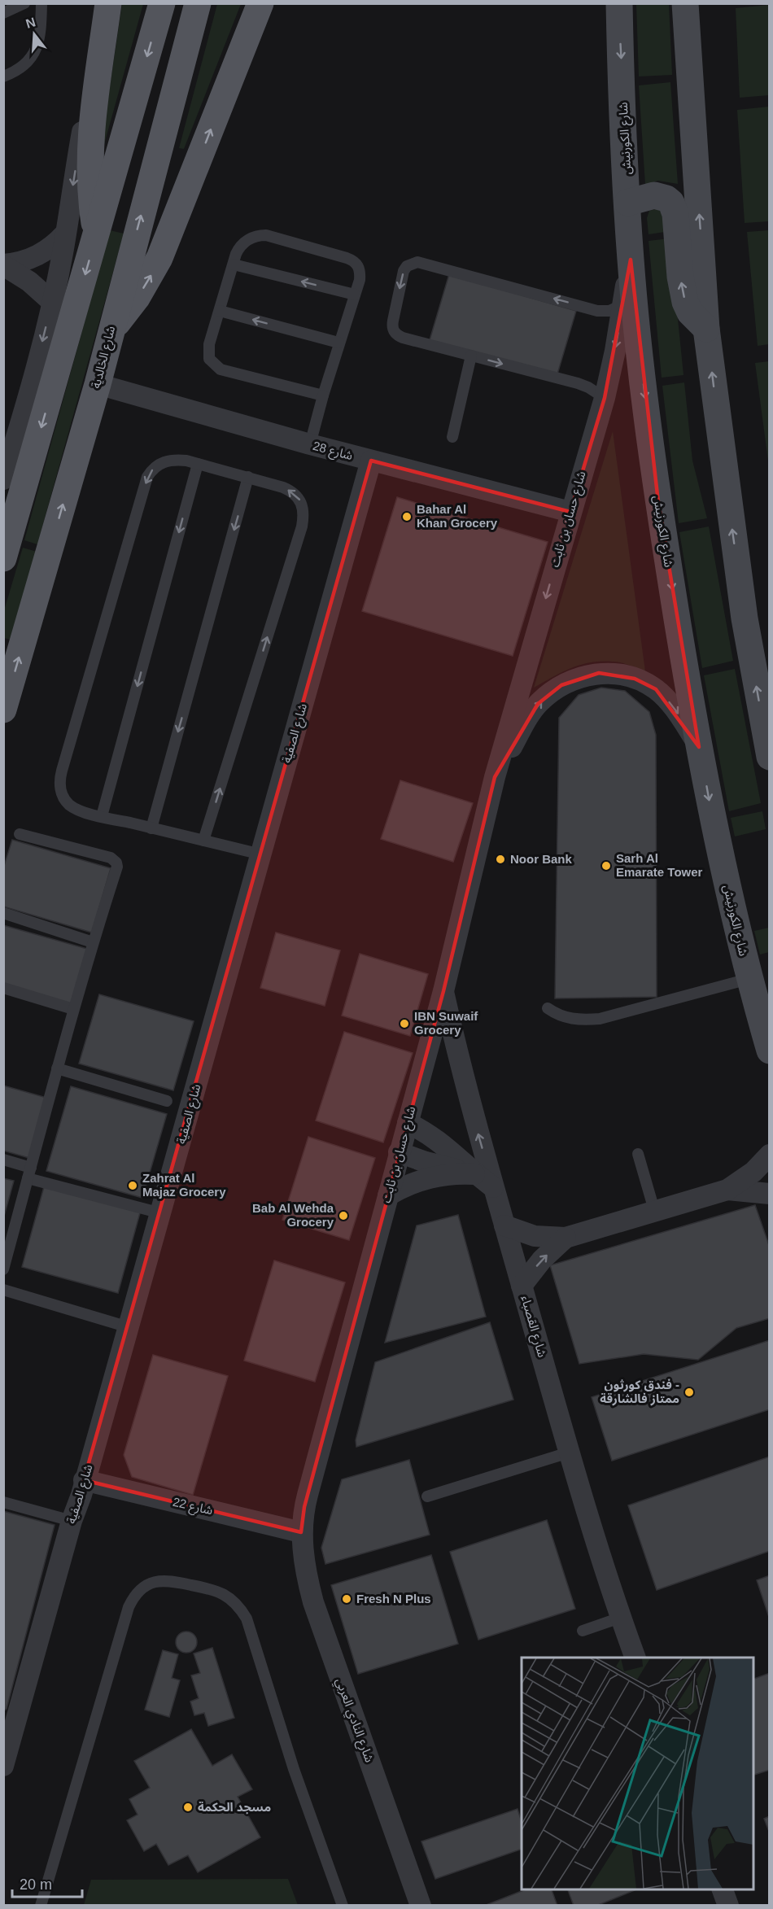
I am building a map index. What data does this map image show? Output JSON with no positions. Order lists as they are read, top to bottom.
{
  "streets": {
    "main road": ["شارع الكورنيش", "شارع الخالدية"],
    "street": [
      "شارع 28",
      "شارع حسان بن ثابت",
      "شارع الصفية",
      "شارع القصباء",
      "شارع 22",
      "شارع النادي العربي"
    ]
  },
  "crossings": [
    ["شارع الكورنيش", "شارع حسان بن ثابت"],
    ["شارع الخالدية", "شارع 28"],
    ["شارع 28", "شارع حسان بن ثابت"],
    ["شارع 28", "شارع الصفية"],
    ["شارع حسان بن ثابت", "شارع القصباء"],
    ["شارع حسان بن ثابت", "شارع 22"],
    ["شارع حسان بن ثابت", "شارع النادي العربي"],
    ["شارع الصفية", "شارع 22"],
    ["شارع 22", "شارع النادي العربي"]
  ],
  "places": [
    "Bahar Al Khan Grocery",
    "Noor Bank",
    "Sarh Al Emarate Tower",
    "IBN Suwaif Grocery",
    "Zahrat Al Majaz Grocery",
    "Bab Al Wehda Grocery",
    "فندق كورثون - ممتاز فالشارقة",
    "Fresh N Plus",
    "مسجد الحكمة"
  ],
  "scale_bar": "20 m",
  "north": "top"
}
